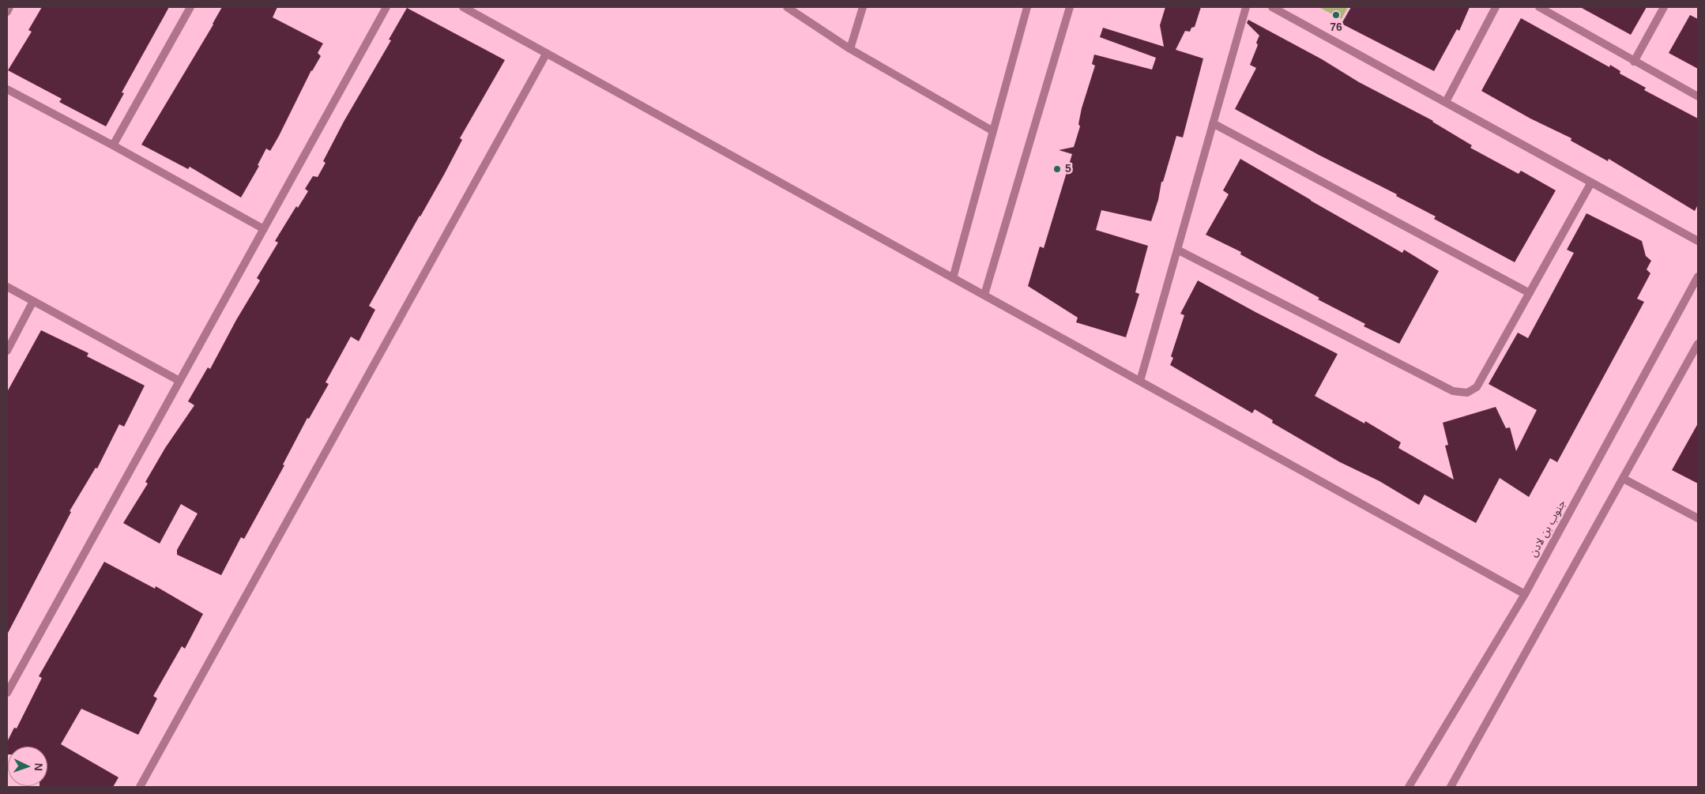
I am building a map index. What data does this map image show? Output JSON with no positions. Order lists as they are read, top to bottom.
{
  "streets": {
    "street": ["جنوب بن لادن"]
  },
  "places": ["76", "5"],
  "north": "right"
}
